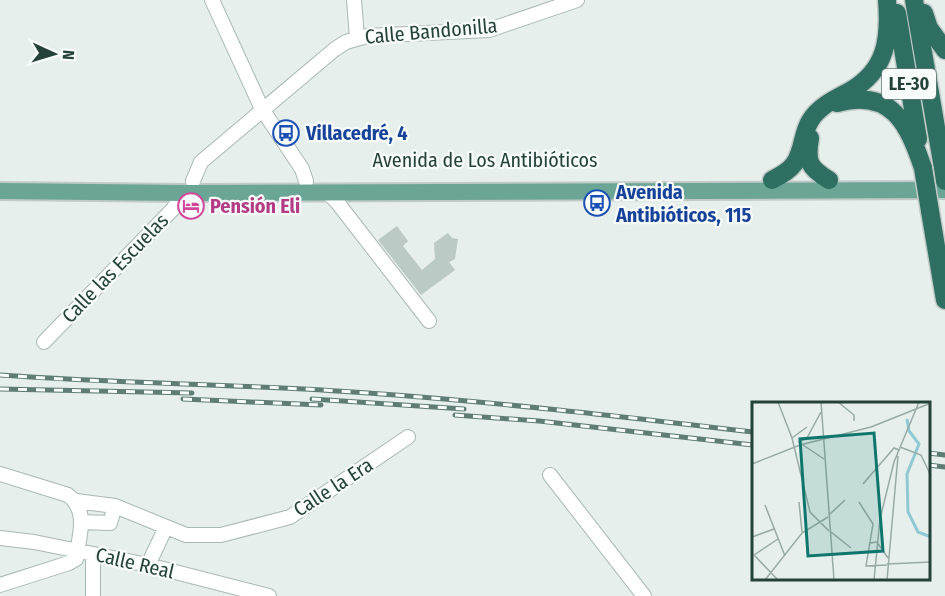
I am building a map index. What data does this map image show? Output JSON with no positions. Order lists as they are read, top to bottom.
{
  "streets": {
    "highway": ["LE-30"],
    "main road": ["Avenida de Los Antibióticos"],
    "street": [
      "Calle Bandonilla",
      "Calle las Escuelas",
      "Calle la Era",
      "Calle Real"
    ]
  },
  "crossings": [
    ["Calle Bandonilla", "Avenida de Los Antibióticos"],
    ["Calle Bandonilla", "Calle las Escuelas"],
    ["LE-30", "Avenida de Los Antibióticos"],
    ["Avenida de Los Antibióticos", "Calle las Escuelas"]
  ],
  "places": {
    "bus stop": ["Villacedré, 4", "Avenida Antibióticos, 115"],
    "hotel": ["Pensión Eli"]
  },
  "north": "right"
}
